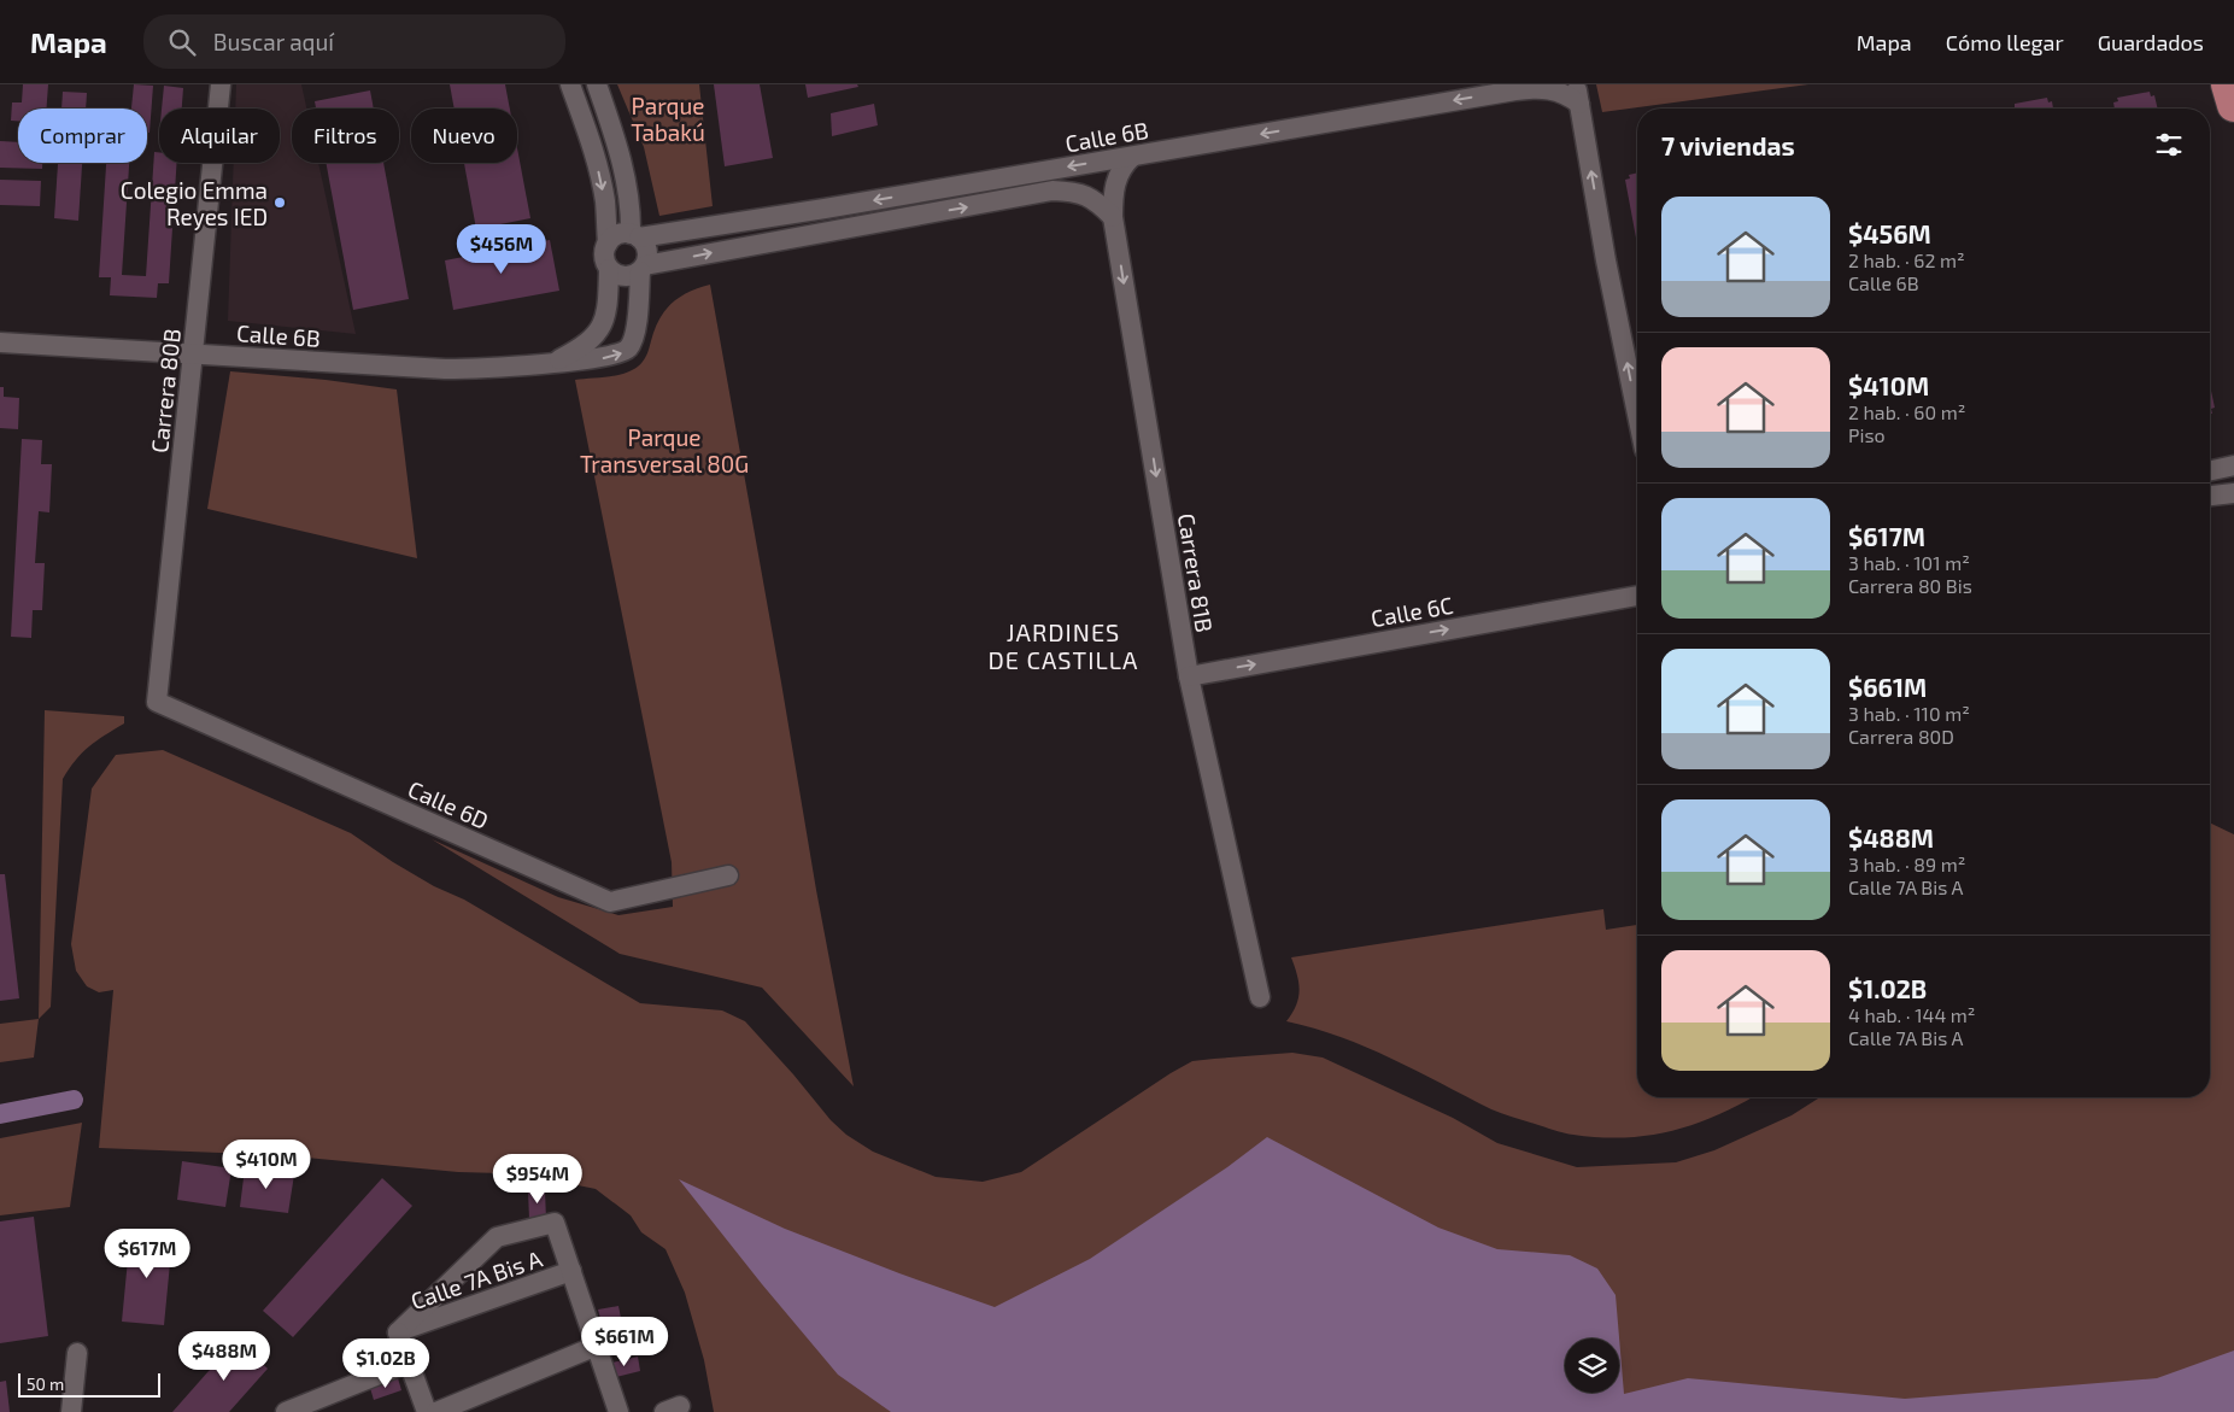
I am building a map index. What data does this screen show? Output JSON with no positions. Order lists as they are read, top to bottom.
{
  "streets": {
    "street": [
      "Calle 6B",
      "Carrera 80B",
      "Carrera 81B",
      "Calle 6C",
      "Calle 6D",
      "Calle 7A Bis A"
    ]
  },
  "crossings": [
    ["Calle 6B", "Carrera 80B"],
    ["Calle 6B", "Carrera 81B"],
    ["Carrera 80B", "Calle 6D"],
    ["Carrera 81B", "Calle 6C"]
  ],
  "one_way": ["Carrera 81B", "Calle 6C"],
  "districts": ["JARDINES DE CASTILLA"],
  "parks": ["Parque Tabakú", "Parque Transversal 80G"],
  "places": ["Colegio Emma Reyes IED"],
  "scale_bar": "50 m",
  "page": {
    "header": "Mapa",
    "search": "Buscar aquí",
    "nav": ["Mapa", "Cómo llegar", "Guardados"],
    "chip": [
      "Comprar",
      "Alquilar",
      "Filtros",
      "Nuevo"
    ],
    "heading": "7 viviendas",
    "list": [
      {
        "name": "$456M",
        "note": "2 hab. · 62 m² · Calle 6B"
      },
      {
        "name": "$410M",
        "note": "2 hab. · 60 m² · Piso"
      },
      {
        "name": "$617M",
        "note": "3 hab. · 101 m² · Carrera 80 Bis"
      },
      {
        "name": "$661M",
        "note": "3 hab. · 110 m² · Carrera 80D"
      },
      {
        "name": "$488M",
        "note": "3 hab. · 89 m² · Calle 7A Bis A"
      },
      {
        "name": "$1.02B",
        "note": "4 hab. · 144 m² · Calle 7A Bis A"
      }
    ],
    "price": [
      "$456M",
      "$410M",
      "$954M",
      "$617M",
      "$661M",
      "$488M",
      "$1.02B"
    ],
    "scale": "50 m"
  }
}
